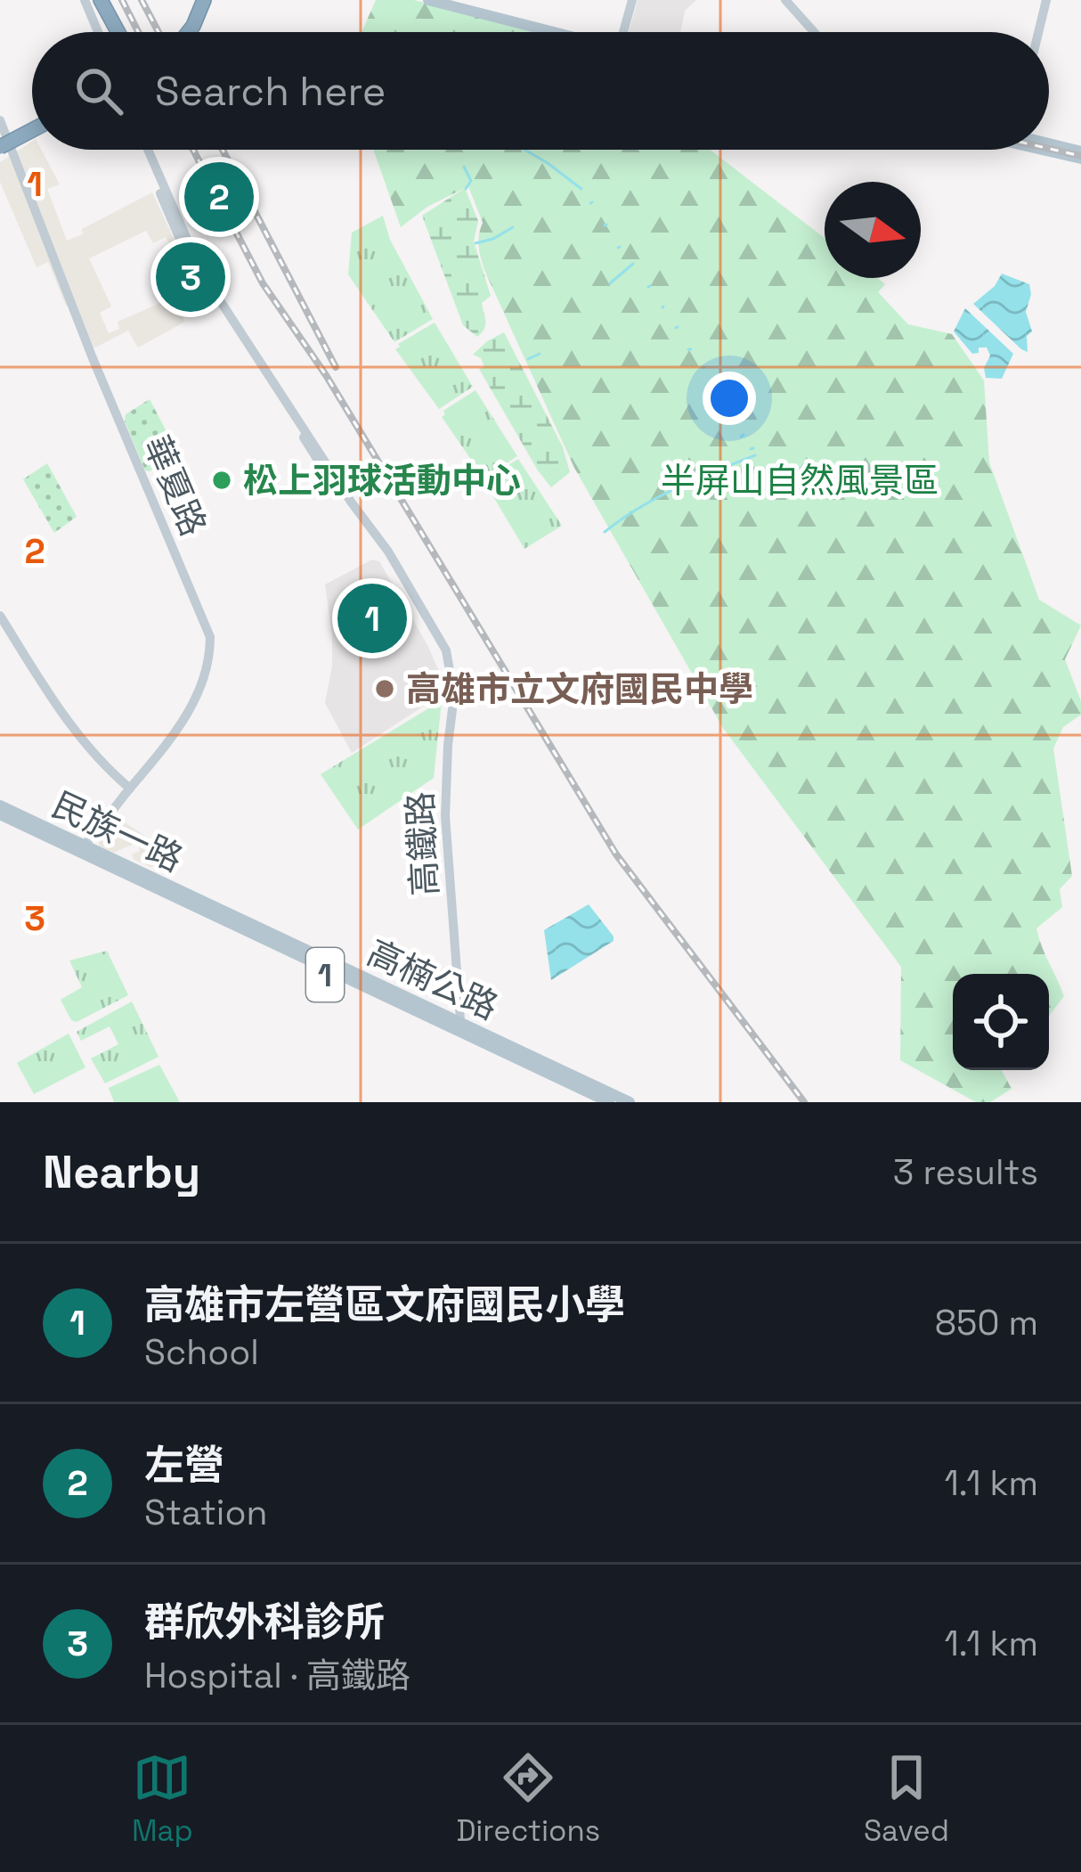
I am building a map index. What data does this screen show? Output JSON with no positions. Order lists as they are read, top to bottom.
{
  "streets": {
    "main road": ["民族一路", "1", "高楠公路"],
    "street": ["華夏路", "高鐵路"]
  },
  "crossings": [
    ["華夏路", "民族一路"],
    ["民族一路", "高楠公路"],
    ["高鐵路", "高楠公路"]
  ],
  "parks": ["半屏山自然風景區"],
  "places": ["松上羽球活動中心", "高雄市立文府國民中學"],
  "north": "right",
  "page": {
    "search": "Search here",
    "pins": ["2", "3", "1"],
    "heading": ["Nearby", "3 results"],
    "list": [
      {
        "mark": "1",
        "name": "高雄市左營區文府國民小學",
        "note": "School",
        "value": "850 m"
      },
      {
        "mark": "2",
        "name": "左營",
        "note": "Station",
        "value": "1.1 km"
      },
      {
        "mark": "3",
        "name": "群欣外科診所",
        "note": "Hospital · 高鐵路",
        "value": "1.1 km"
      }
    ],
    "nav": ["Map", "Directions", "Saved"]
  },
  "grid": {
    "rows": ["1", "2", "3"]
  }
}
